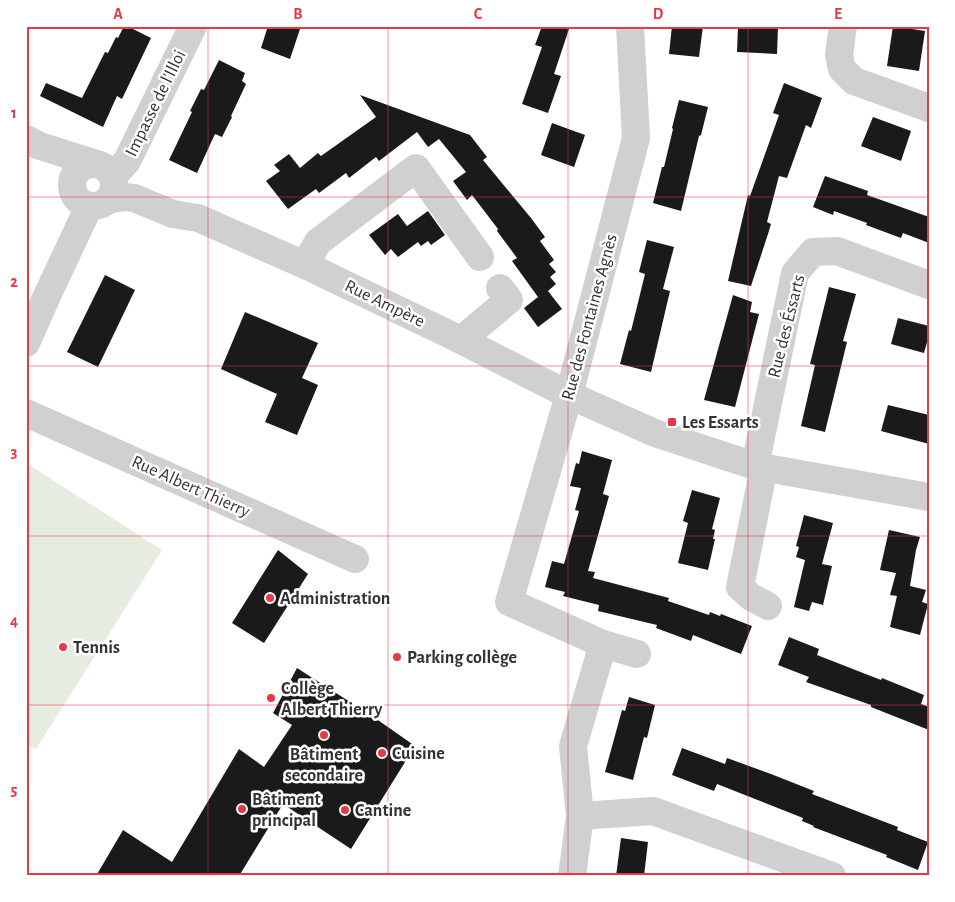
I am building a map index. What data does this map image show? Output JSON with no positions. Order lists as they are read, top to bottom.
{
  "streets": {
    "street": [
      "Impasse de l'Illoi",
      "Rue Ampère",
      "Rue des Fontaines Agnès",
      "Rue des Éssarts",
      "Rue Albert Thierry"
    ]
  },
  "crossings": [
    ["Impasse de l'Illoi", "Rue Ampère"],
    ["Rue Ampère", "Rue des Fontaines Agnès"],
    ["Rue Ampère", "Rue des Éssarts"]
  ],
  "places": {
    "transit": ["Les Essarts"],
    "other": [
      "Administration",
      "Tennis",
      "Parking collège",
      "Collège Albert Thierry",
      "Bâtiment secondaire",
      "Cuisine",
      "Bâtiment principal",
      "Cantine"
    ]
  },
  "grid": {
    "columns": [
      "A",
      "B",
      "C",
      "D",
      "E"
    ],
    "rows": [
      "1",
      "2",
      "3",
      "4",
      "5"
    ]
  }
}
